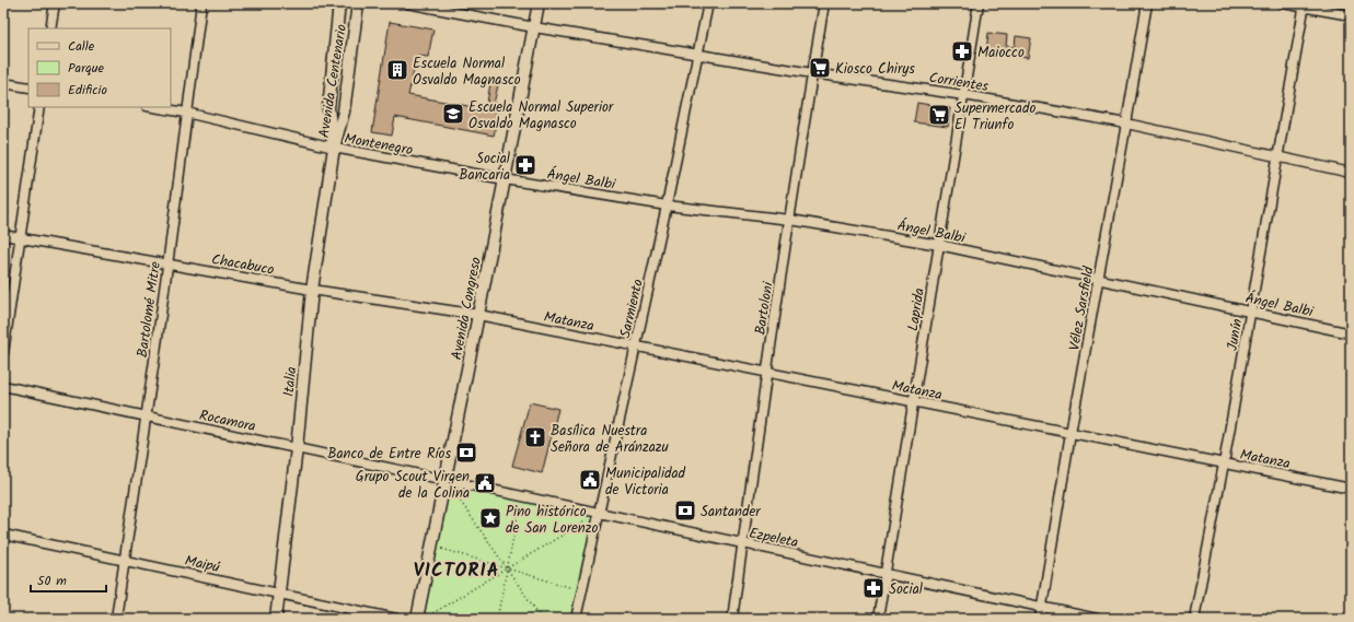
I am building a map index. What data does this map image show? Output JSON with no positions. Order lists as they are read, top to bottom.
{
  "streets": {
    "street": [
      "Avenida Centenario",
      "Corrientes",
      "Montenegro",
      "Ángel Balbi",
      "Chacabuco",
      "Avenida Congreso",
      "Sarmiento",
      "Bartoloni",
      "Vélez Sarsfield",
      "Bartolomé Mitre",
      "Laprida",
      "Matanza",
      "Junín",
      "Italia",
      "Rocamora",
      "Ezpeleta",
      "Maipú"
    ]
  },
  "crossings": [
    ["Avenida Centenario", "Montenegro"],
    ["Avenida Centenario", "Italia"],
    ["Corrientes", "Avenida Congreso"],
    ["Corrientes", "Sarmiento"],
    ["Corrientes", "Bartoloni"],
    ["Corrientes", "Vélez Sarsfield"],
    ["Corrientes", "Laprida"],
    ["Corrientes", "Junín"],
    ["Montenegro", "Ángel Balbi"],
    ["Montenegro", "Avenida Congreso"],
    ["Montenegro", "Bartolomé Mitre"],
    ["Montenegro", "Italia"],
    ["Ángel Balbi", "Avenida Congreso"],
    ["Ángel Balbi", "Sarmiento"],
    ["Ángel Balbi", "Bartoloni"],
    ["Ángel Balbi", "Vélez Sarsfield"],
    ["Ángel Balbi", "Laprida"],
    ["Ángel Balbi", "Junín"],
    ["Chacabuco", "Avenida Congreso"],
    ["Chacabuco", "Bartolomé Mitre"],
    ["Chacabuco", "Matanza"],
    ["Chacabuco", "Italia"],
    ["Avenida Congreso", "Matanza"],
    ["Avenida Congreso", "Rocamora"],
    ["Avenida Congreso", "Ezpeleta"],
    ["Sarmiento", "Matanza"],
    ["Sarmiento", "Ezpeleta"],
    ["Bartoloni", "Matanza"],
    ["Bartoloni", "Ezpeleta"],
    ["Vélez Sarsfield", "Matanza"],
    ["Vélez Sarsfield", "Ezpeleta"],
    ["Bartolomé Mitre", "Rocamora"],
    ["Bartolomé Mitre", "Maipú"],
    ["Laprida", "Matanza"],
    ["Laprida", "Ezpeleta"],
    ["Matanza", "Junín"],
    ["Italia", "Rocamora"],
    ["Italia", "Maipú"],
    ["Rocamora", "Ezpeleta"]
  ],
  "districts": ["VICTORIA"],
  "places": {
    "pharmacy": ["Maiocco", "Social Bancaria", "Social"],
    "supermarket": ["Kiosco Chirys", "Supermercado El Triunfo"],
    "building": ["Escuela Normal Osvaldo Magnasco"],
    "school or university": ["Escuela Normal Superior Osvaldo Magnasco"],
    "church": ["Basílica Nuestra Señora de Aránzazu"],
    "bank": ["Banco de Entre Ríos", "Santander"],
    "public building": ["Municipalidad de Victoria", "Grupo Scout Virgen de la Colina"],
    "place": ["Pino histórico de San Lorenzo"]
  },
  "legend": ["Calle", "Parque", "Edificio"],
  "scale_bar": "50 m"
}
